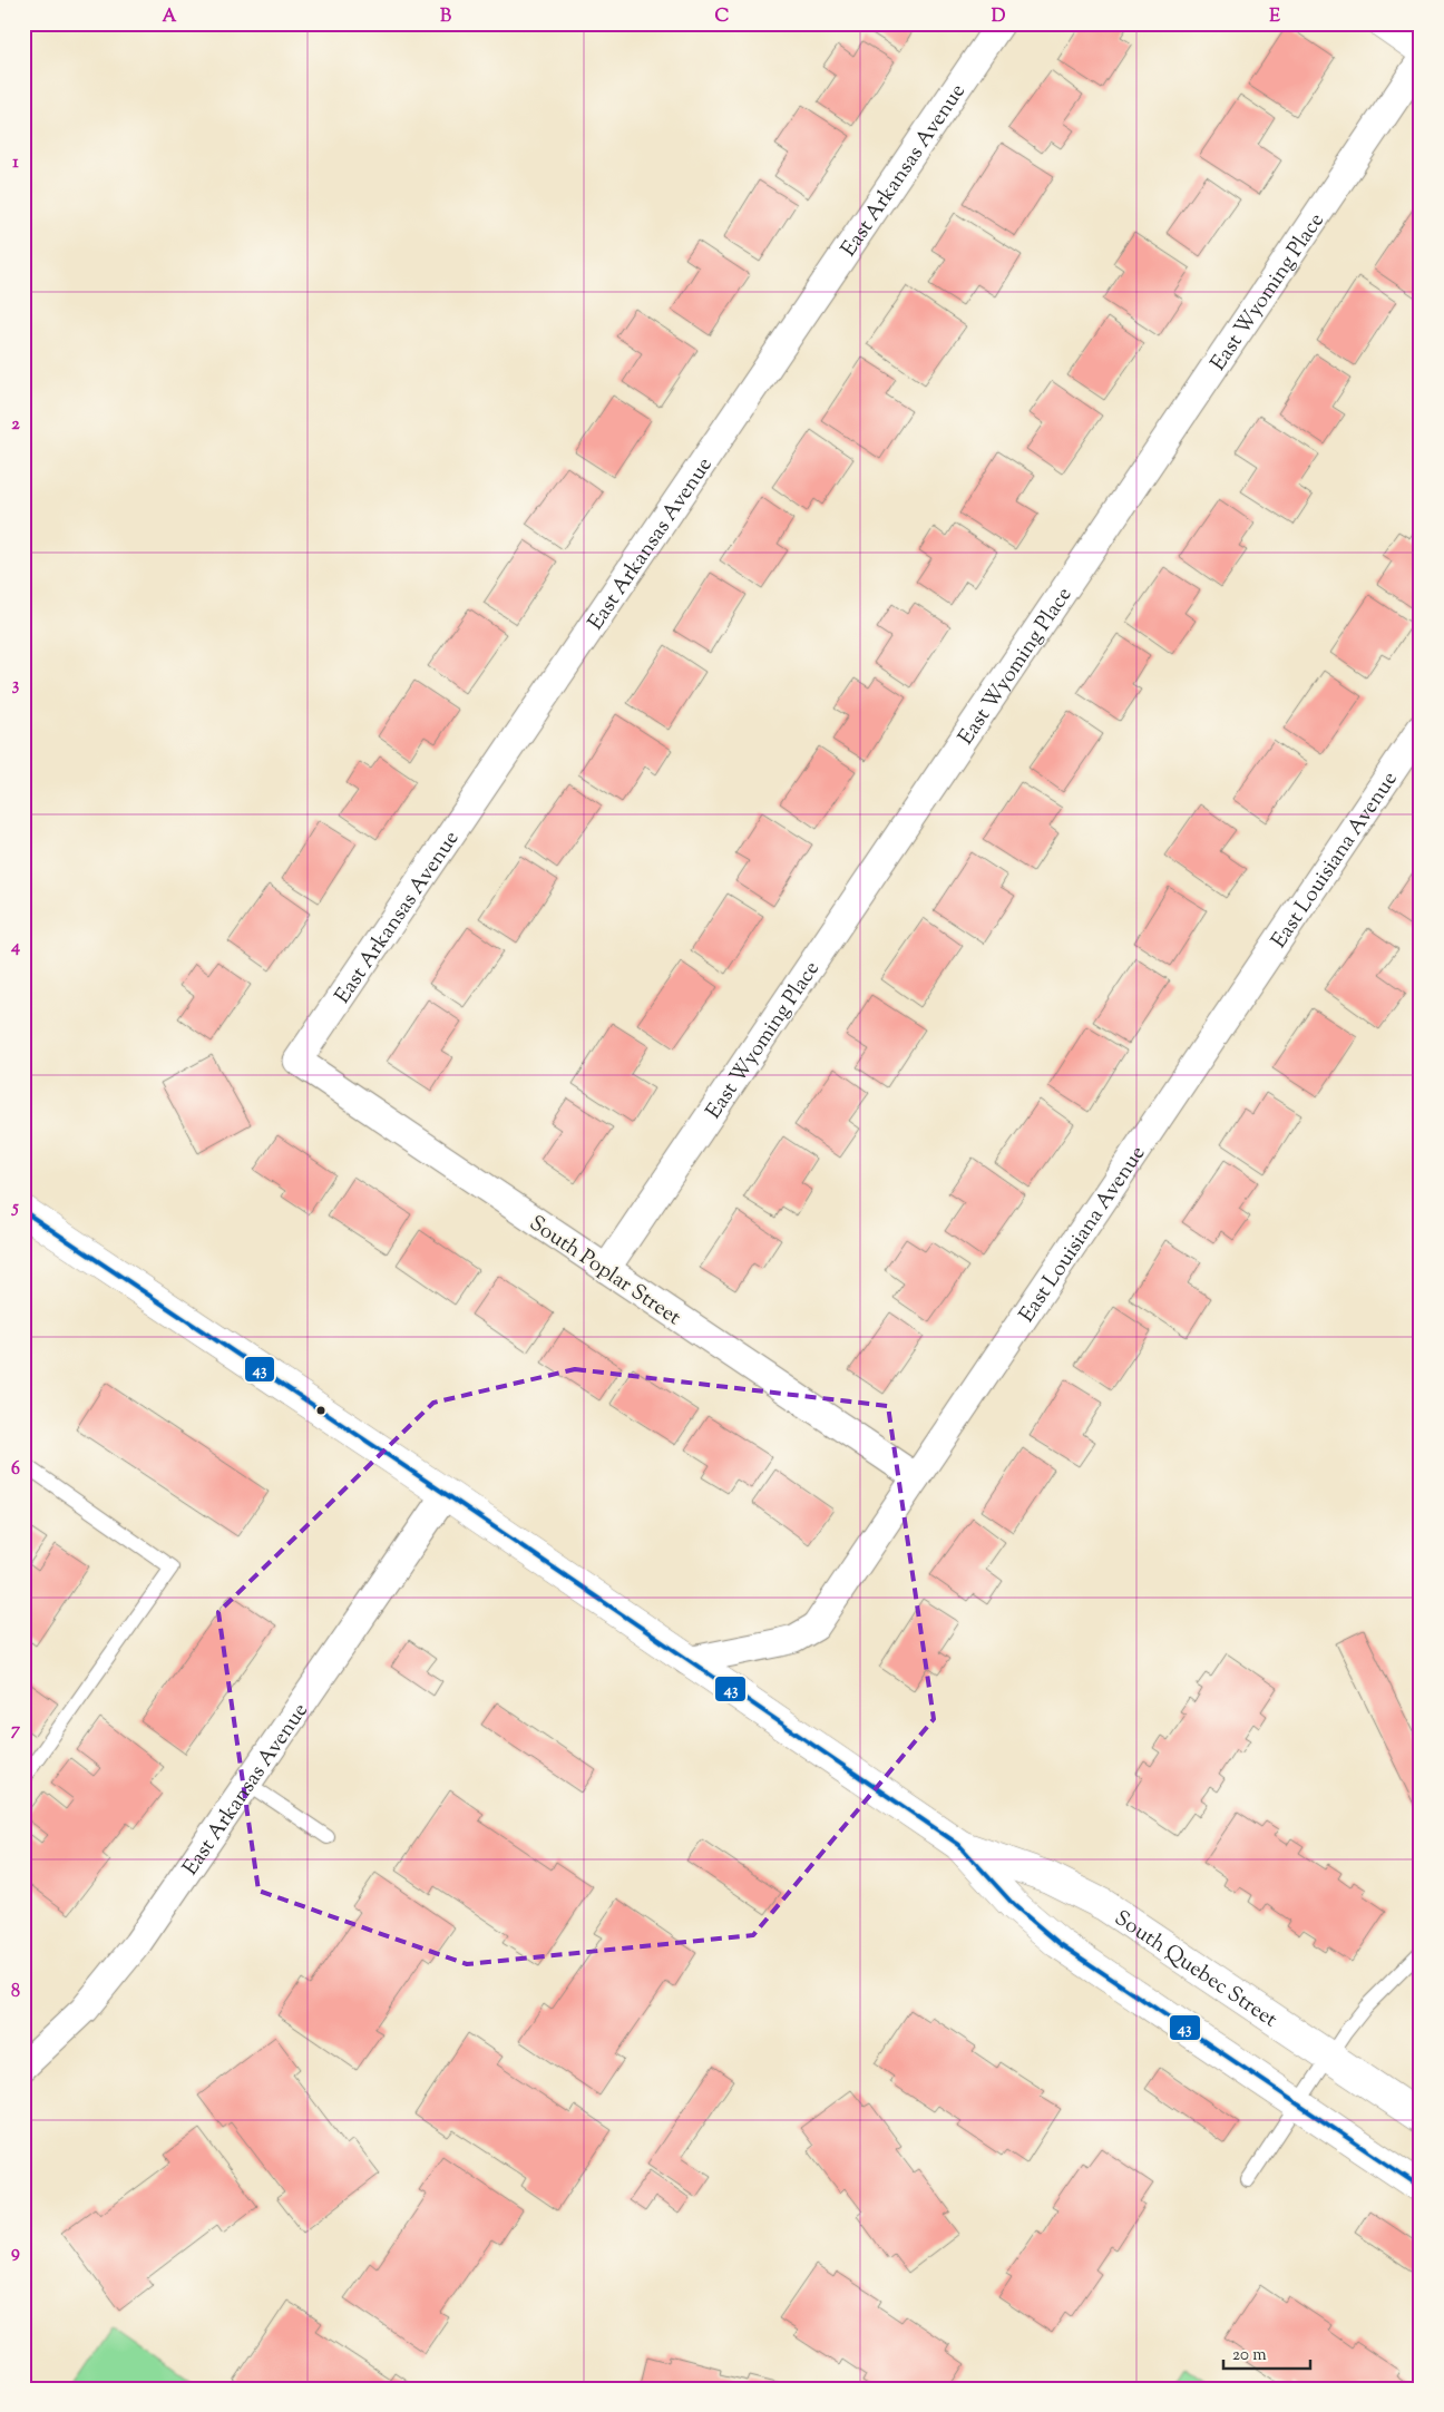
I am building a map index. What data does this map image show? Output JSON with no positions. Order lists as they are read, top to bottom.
{
  "streets": {
    "main road": ["South Quebec Street"],
    "street": [
      "East Arkansas Avenue",
      "East Wyoming Place",
      "East Louisiana Avenue",
      "South Poplar Street"
    ]
  },
  "crossings": [
    ["East Arkansas Avenue", "South Poplar Street"],
    ["East Arkansas Avenue", "South Quebec Street"],
    ["East Wyoming Place", "South Poplar Street"],
    ["East Louisiana Avenue", "South Poplar Street"],
    ["East Louisiana Avenue", "South Quebec Street"]
  ],
  "lines": ["transit line 43"],
  "scale_bar": "20 m",
  "grid": {
    "columns": [
      "A",
      "B",
      "C",
      "D",
      "E"
    ],
    "rows": [
      "1",
      "2",
      "3",
      "4",
      "5",
      "6",
      "7",
      "8",
      "9"
    ]
  }
}
